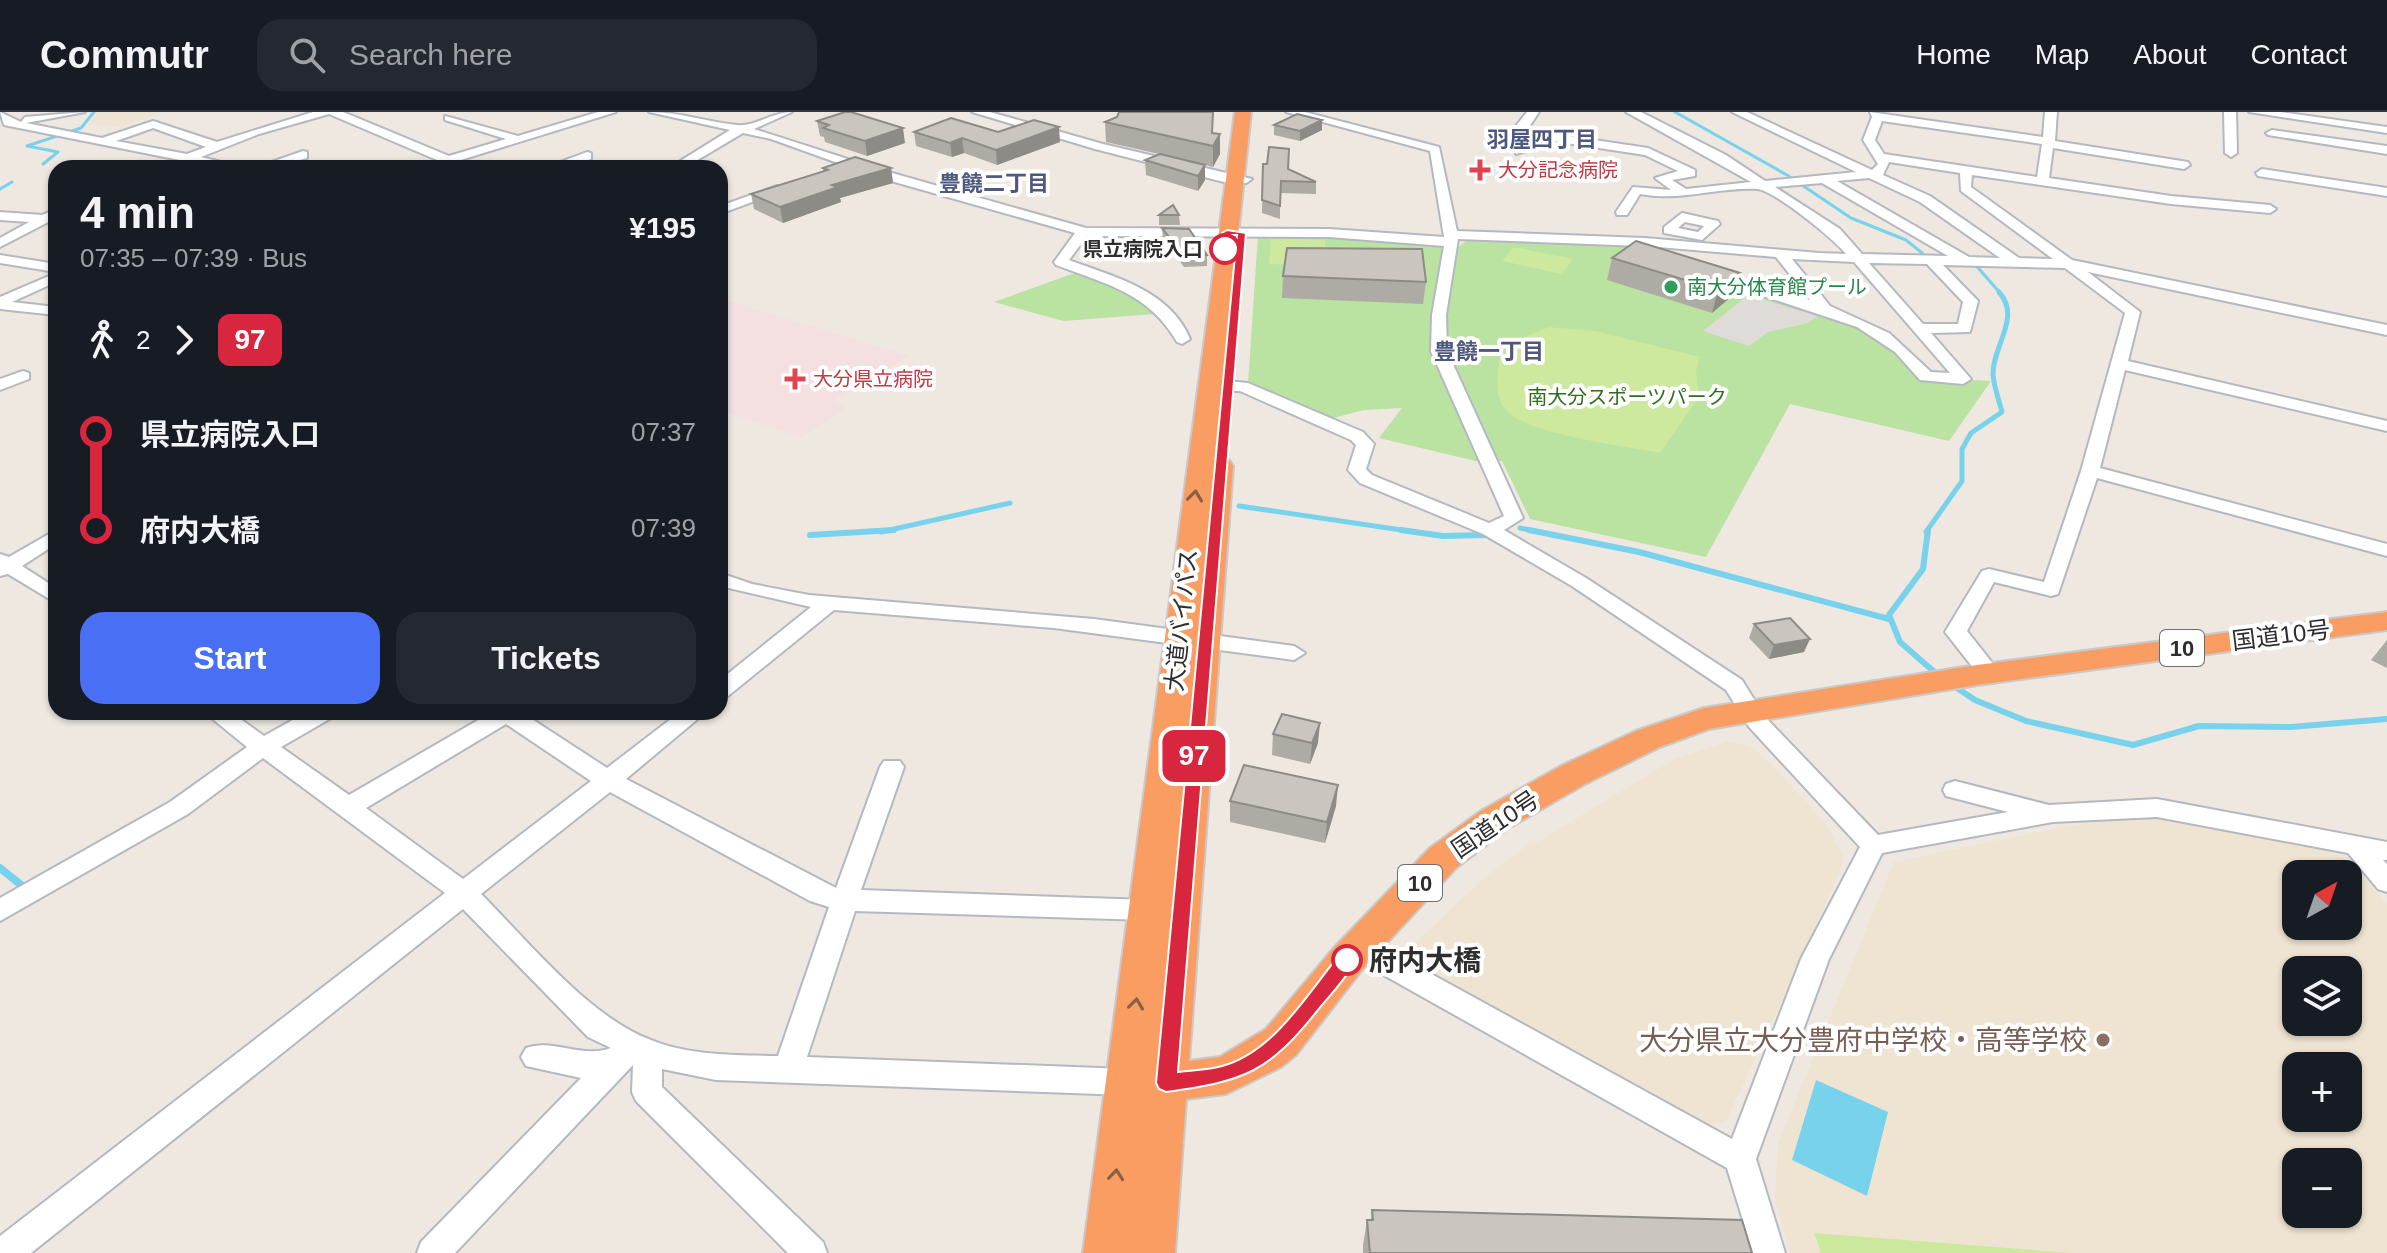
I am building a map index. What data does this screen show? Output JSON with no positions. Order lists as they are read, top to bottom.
{
  "streets": {
    "highway": ["大道バイパス", "国道10号", "10"]
  },
  "crossings": [
    ["大道バイパス", "国道10号"]
  ],
  "districts": ["羽屋四丁目", "豊饒二丁目", "豊饒一丁目"],
  "parks": ["南大分スポーツパーク"],
  "places": {
    "health": ["大分記念病院", "大分県立病院"],
    "other": [
      "県立病院入口",
      "南大分体育館プール",
      "府内大橋",
      "大分県立大分豊府中学校・高等学校"
    ]
  },
  "lines": ["bus line 97"],
  "north": "top right",
  "page": {
    "header": "Commutr",
    "search": "Search here",
    "nav": [
      "Home",
      "Map",
      "About",
      "Contact"
    ],
    "on_map": "97",
    "heading": ["4 min", "07:35 – 07:39 · Bus", "¥195"],
    "legs": ["2", "97"],
    "list": [
      {
        "name": "県立病院入口",
        "value": "07:37"
      },
      {
        "name": "府内大橋",
        "value": "07:39"
      }
    ],
    "buttons": ["Start", "Tickets"],
    "map_buttons": ["+", "−"]
  }
}
